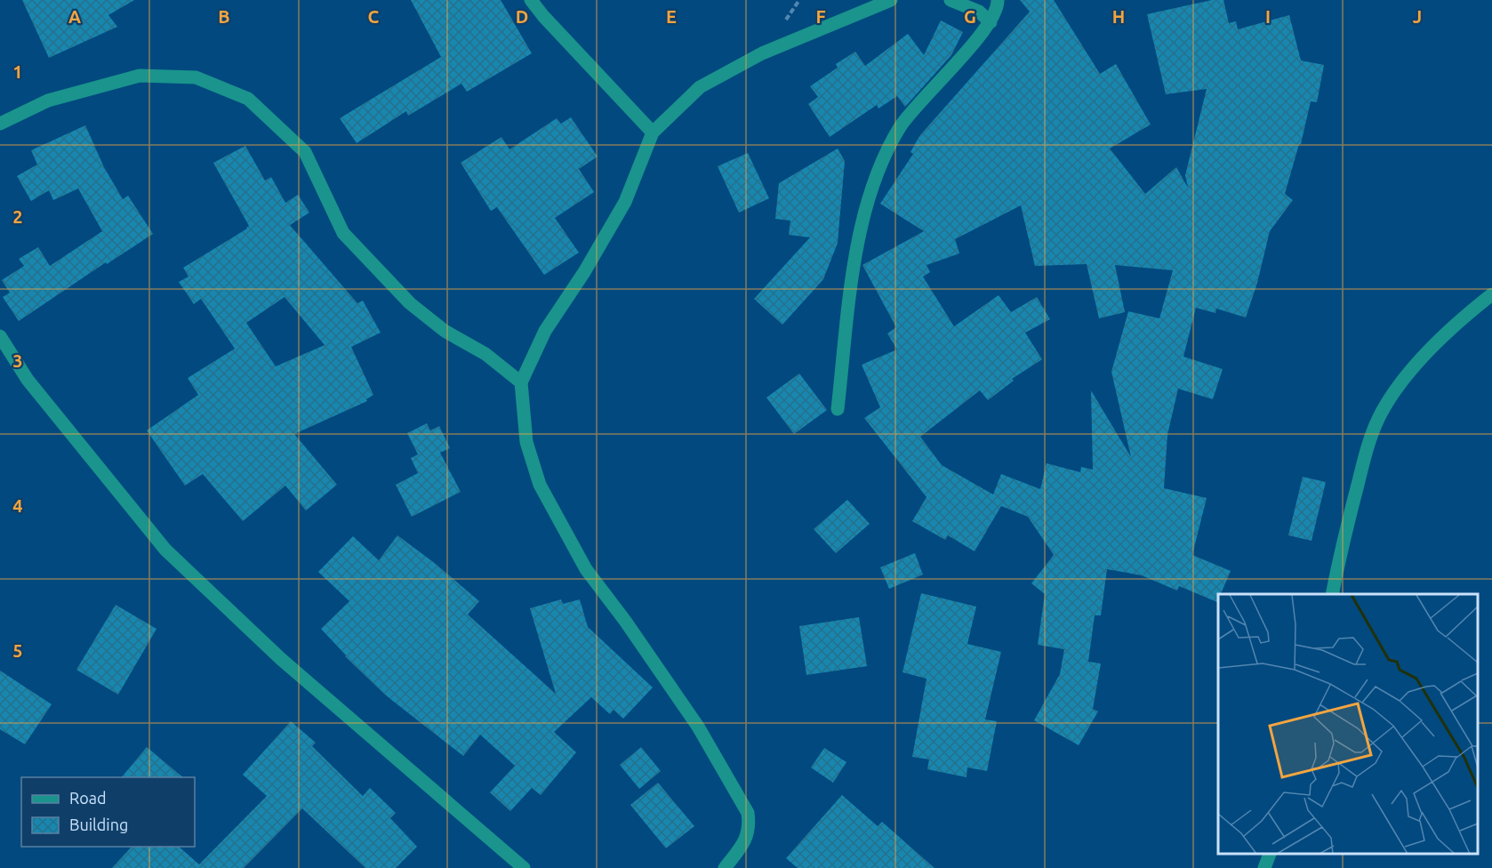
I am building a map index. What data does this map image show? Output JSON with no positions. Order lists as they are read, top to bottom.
{
  "legend": ["Road", "Building"],
  "grid": {
    "columns": [
      "A",
      "B",
      "C",
      "D",
      "E",
      "F",
      "G",
      "H",
      "I",
      "J"
    ],
    "rows": [
      "1",
      "2",
      "3",
      "4",
      "5"
    ]
  }
}
